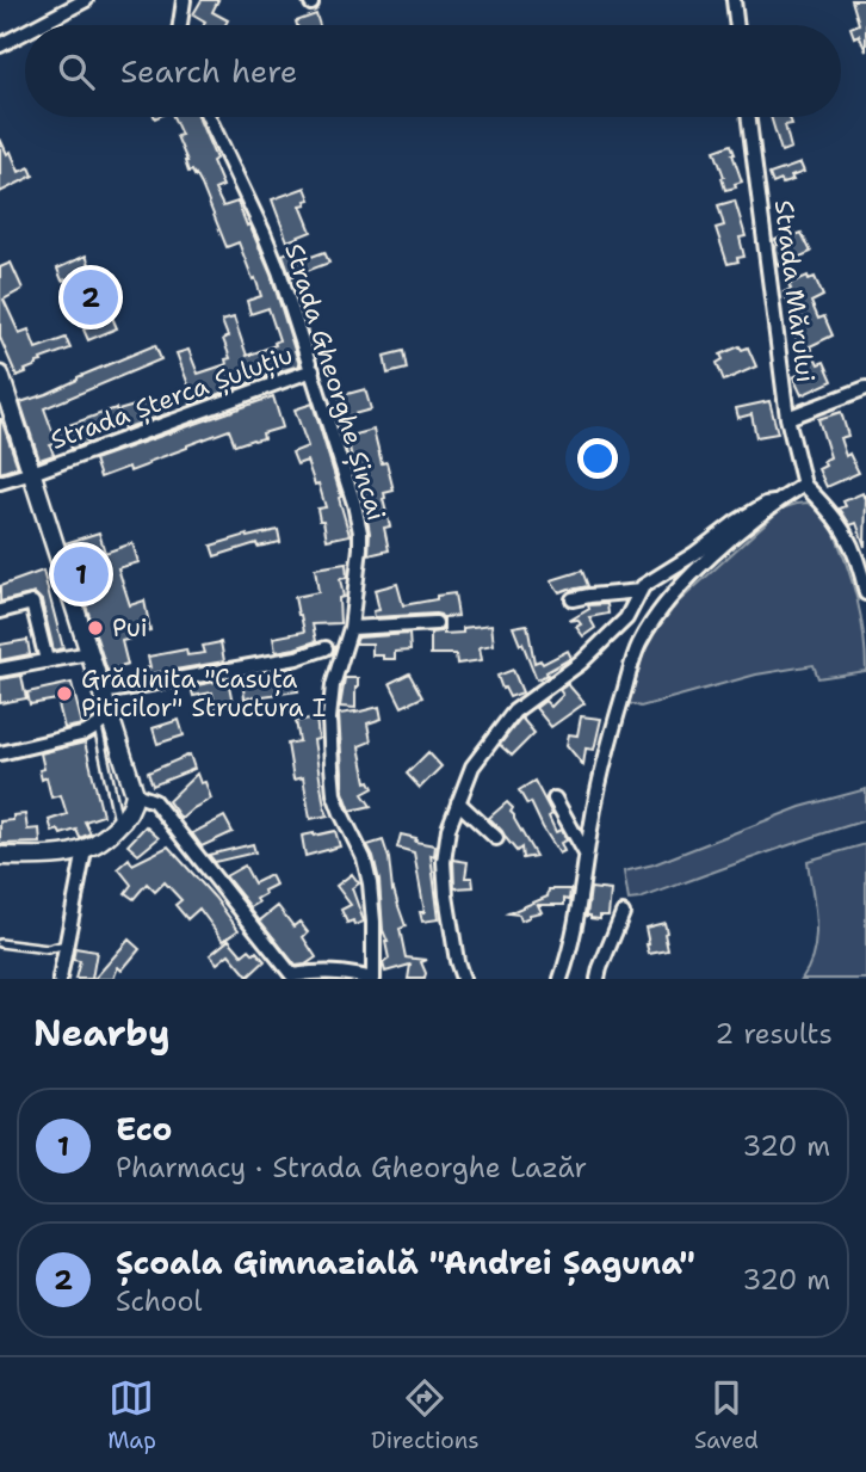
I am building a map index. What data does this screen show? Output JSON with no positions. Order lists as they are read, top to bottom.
{
  "streets": {
    "street": ["Strada Mărului", "Strada Gheorghe Șincai", "Strada Șterca Șuluțiu"]
  },
  "crossings": [
    ["Strada Gheorghe Șincai", "Strada Șterca Șuluțiu"]
  ],
  "places": ["Pui", "Grădinița \"Casuța Piticilor\" Structura I"],
  "page": {
    "search": "Search here",
    "pins": ["2", "1"],
    "heading": ["Nearby", "2 results"],
    "list": [
      {
        "mark": "1",
        "name": "Eco",
        "note": "Pharmacy · Strada Gheorghe Lazăr",
        "value": "320 m"
      },
      {
        "mark": "2",
        "name": "Școala Gimnazială \"Andrei Șaguna\"",
        "note": "School",
        "value": "320 m"
      }
    ],
    "nav": ["Map", "Directions", "Saved"]
  }
}
